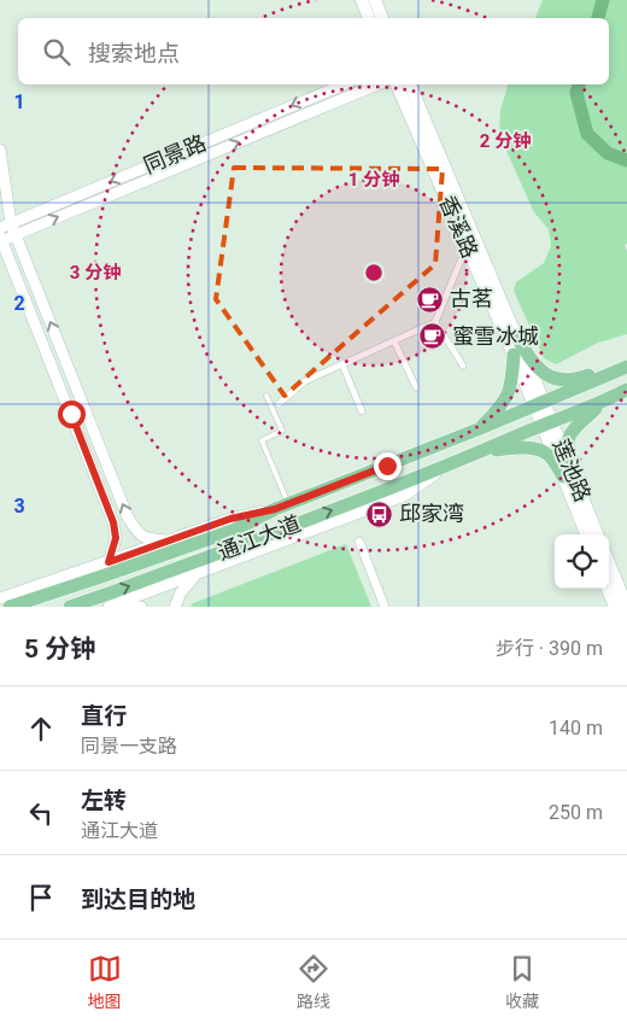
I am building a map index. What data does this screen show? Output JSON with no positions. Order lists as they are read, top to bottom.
{
  "streets": {
    "main road": ["香溪路", "莲池路", "通江大道"],
    "street": ["同景路"]
  },
  "crossings": [
    ["香溪路", "莲池路"],
    ["香溪路", "通江大道"],
    ["莲池路", "通江大道"]
  ],
  "places": {
    "cafe": ["古茗", "蜜雪冰城"],
    "bus stop": ["邱家湾"]
  },
  "page": {
    "search": "搜索地点",
    "heading": ["5 分钟", "步行 · 390 m"],
    "list": [
      ["直行", "同景一支路", "140 m"],
      ["左转", "通江大道", "250 m"],
      "到达目的地"
    ],
    "nav": ["地图", "路线", "收藏"]
  },
  "grid": {
    "rows": ["1", "2", "3"]
  },
  "rings": ["2 分钟", "1 分钟", "3 分钟"]
}
